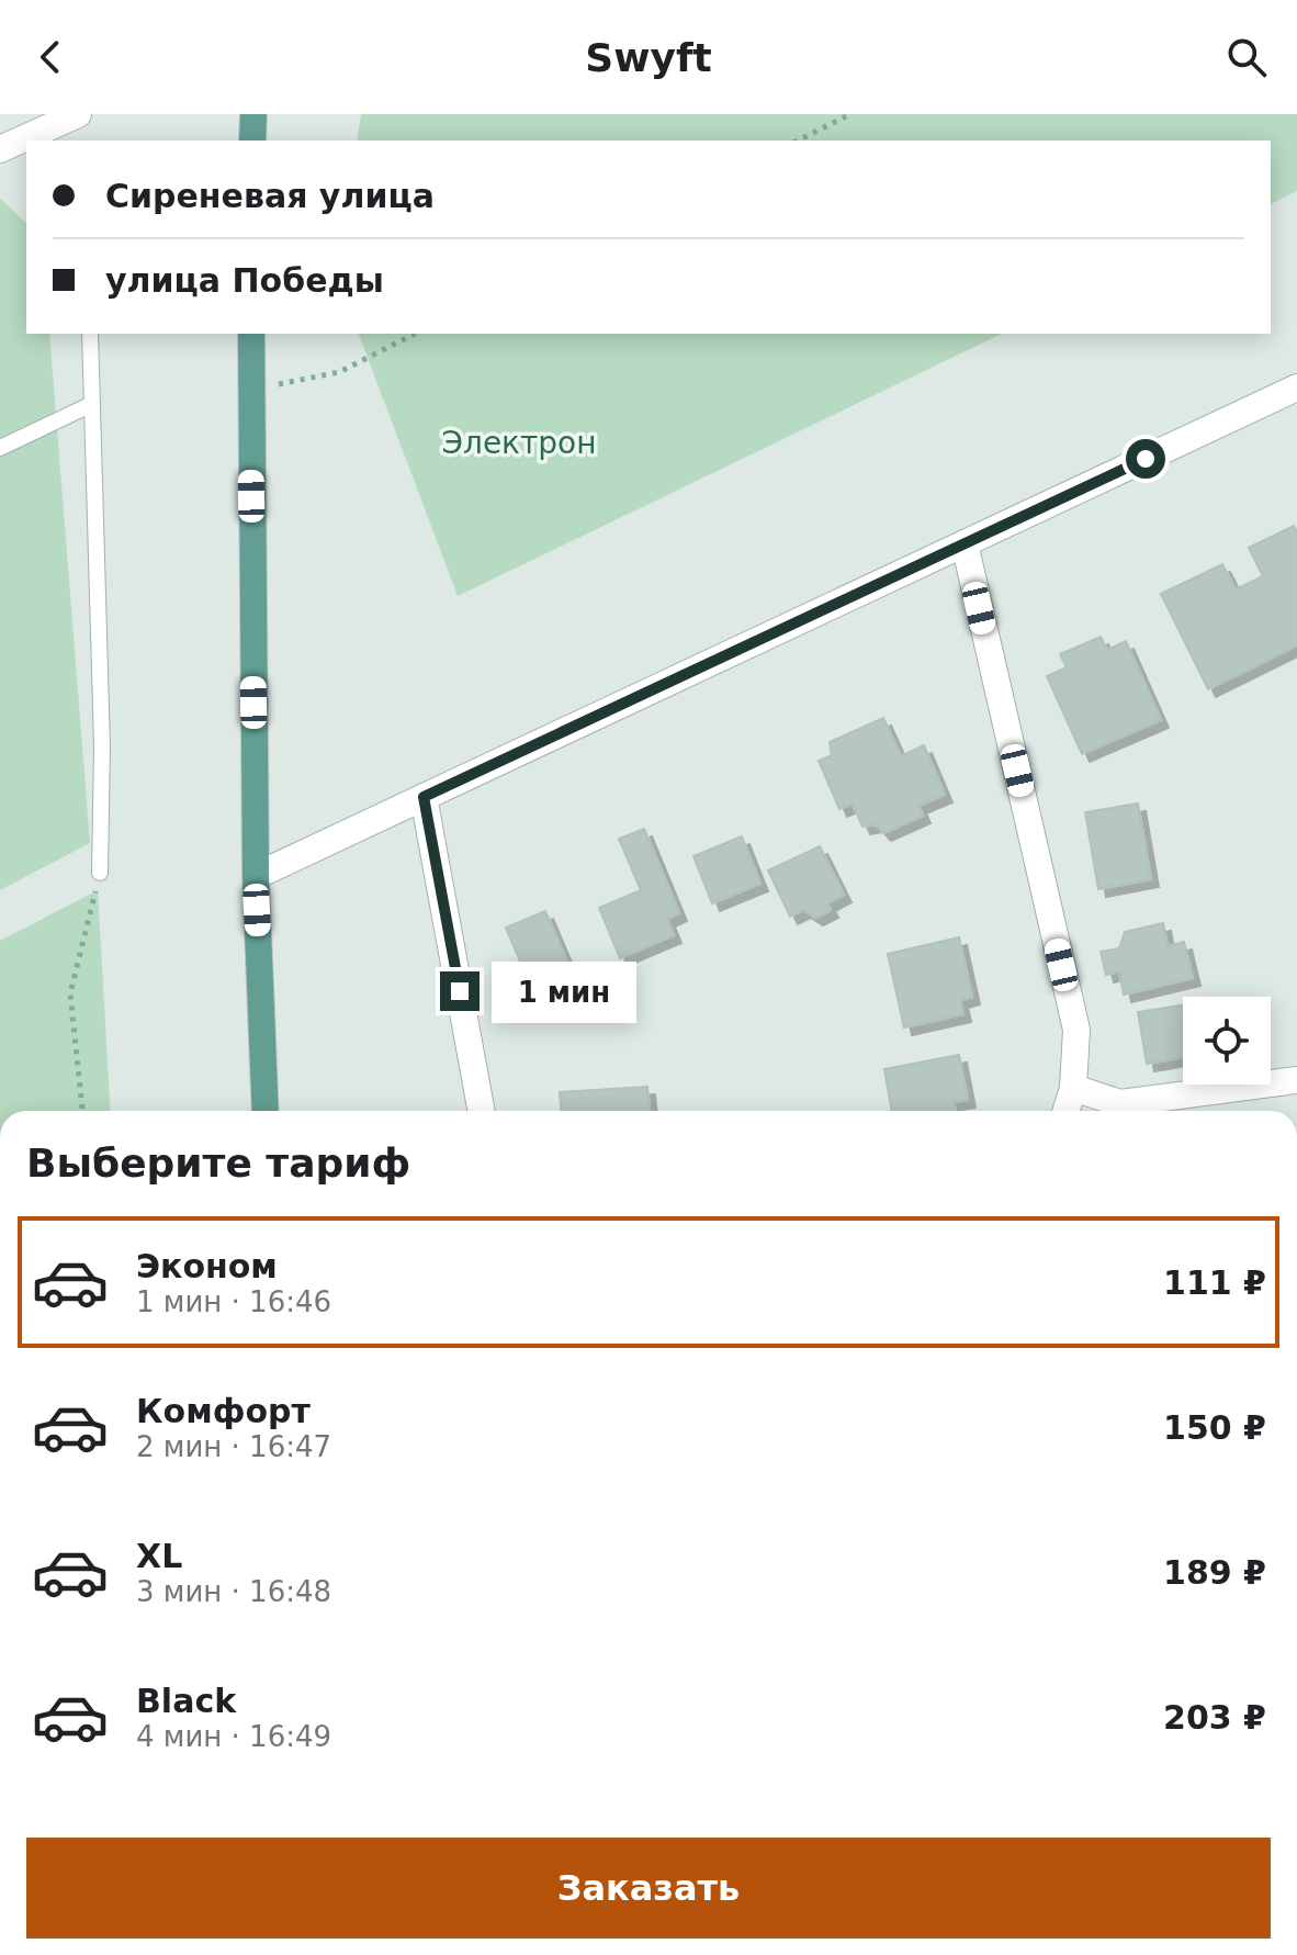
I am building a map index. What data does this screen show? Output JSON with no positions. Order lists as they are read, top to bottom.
{
  "parks": ["Электрон"],
  "page": {
    "header": "Swyft",
    "banner": ["Сиреневая улица", "улица Победы"],
    "bubble": "1 мин",
    "heading": "Выберите тариф",
    "list": [
      {
        "name": "Эконом",
        "note": "1 мин · 16:46",
        "value": "111 ₽"
      },
      {
        "name": "Комфорт",
        "note": "2 мин · 16:47",
        "value": "150 ₽"
      },
      {
        "name": "XL",
        "note": "3 мин · 16:48",
        "value": "189 ₽"
      },
      {
        "name": "Black",
        "note": "4 мин · 16:49",
        "value": "203 ₽"
      }
    ],
    "buttons": "Заказать"
  }
}
